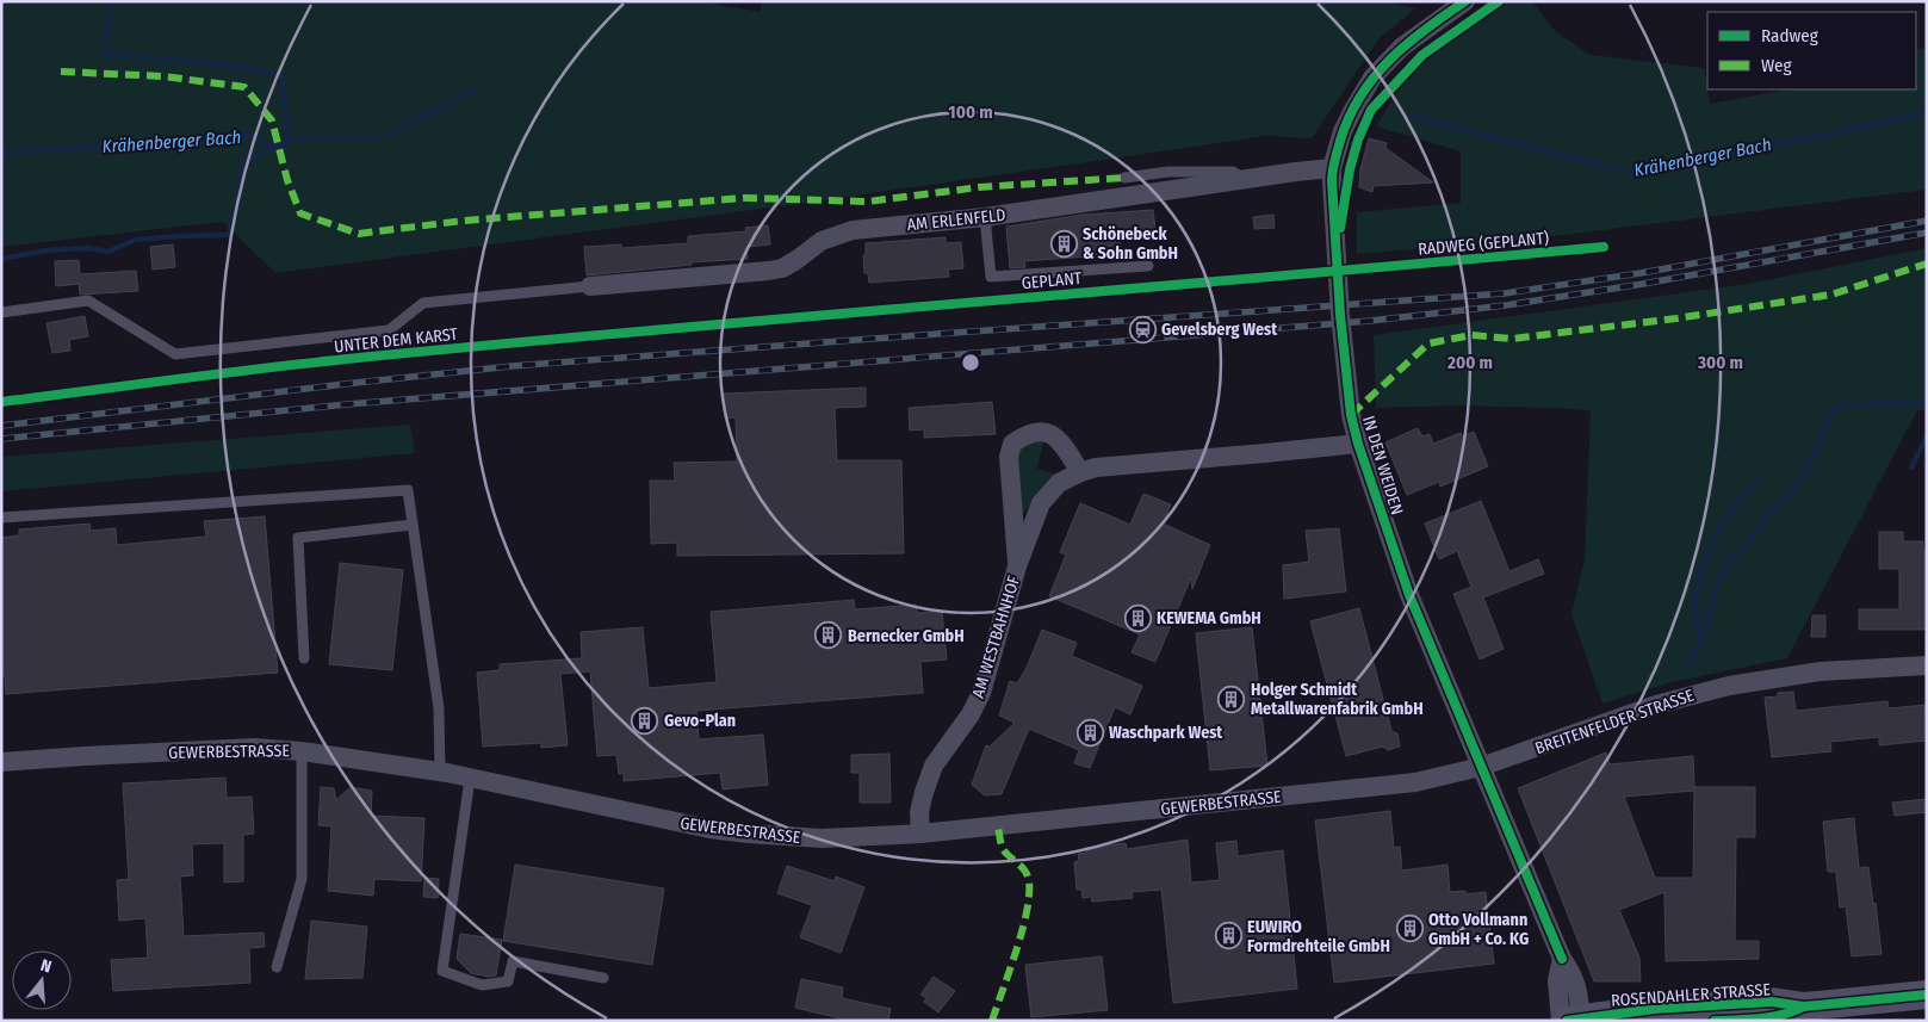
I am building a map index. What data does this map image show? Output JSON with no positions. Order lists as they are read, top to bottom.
{
  "streets": {
    "main road": ["ROSENDAHLER STRASSE"],
    "street": [
      "AM ERLENFELD",
      "IN DEN WEIDEN",
      "AM WESTBAHNHOF",
      "BREITENFELDER STRASSE",
      "GEWERBESTRASSE"
    ],
    "cycle path": ["RADWEG (GEPLANT)"]
  },
  "crossings": [
    ["AM ERLENFELD", "IN DEN WEIDEN"],
    ["IN DEN WEIDEN", "AM WESTBAHNHOF"],
    ["IN DEN WEIDEN", "BREITENFELDER STRASSE"],
    ["IN DEN WEIDEN", "GEWERBESTRASSE"],
    ["IN DEN WEIDEN", "ROSENDAHLER STRASSE"],
    ["AM WESTBAHNHOF", "GEWERBESTRASSE"],
    ["BREITENFELDER STRASSE", "GEWERBESTRASSE"]
  ],
  "water": ["Krähenberger Bach"],
  "places": {
    "building": [
      "Schönebeck & Sohn GmbH",
      "KEWEMA GmbH",
      "Bernecker GmbH",
      "Holger Schmidt Metallwarenfabrik GmbH",
      "Gevo-Plan",
      "Waschpark West",
      "Otto Vollmann GmbH + Co. KG",
      "EUWIRO Formdrehteile GmbH"
    ],
    "station": ["Gevelsberg West"]
  },
  "legend": ["Radweg", "Weg"],
  "north": "top",
  "rings": ["100 m", "200 m", "300 m"]
}
